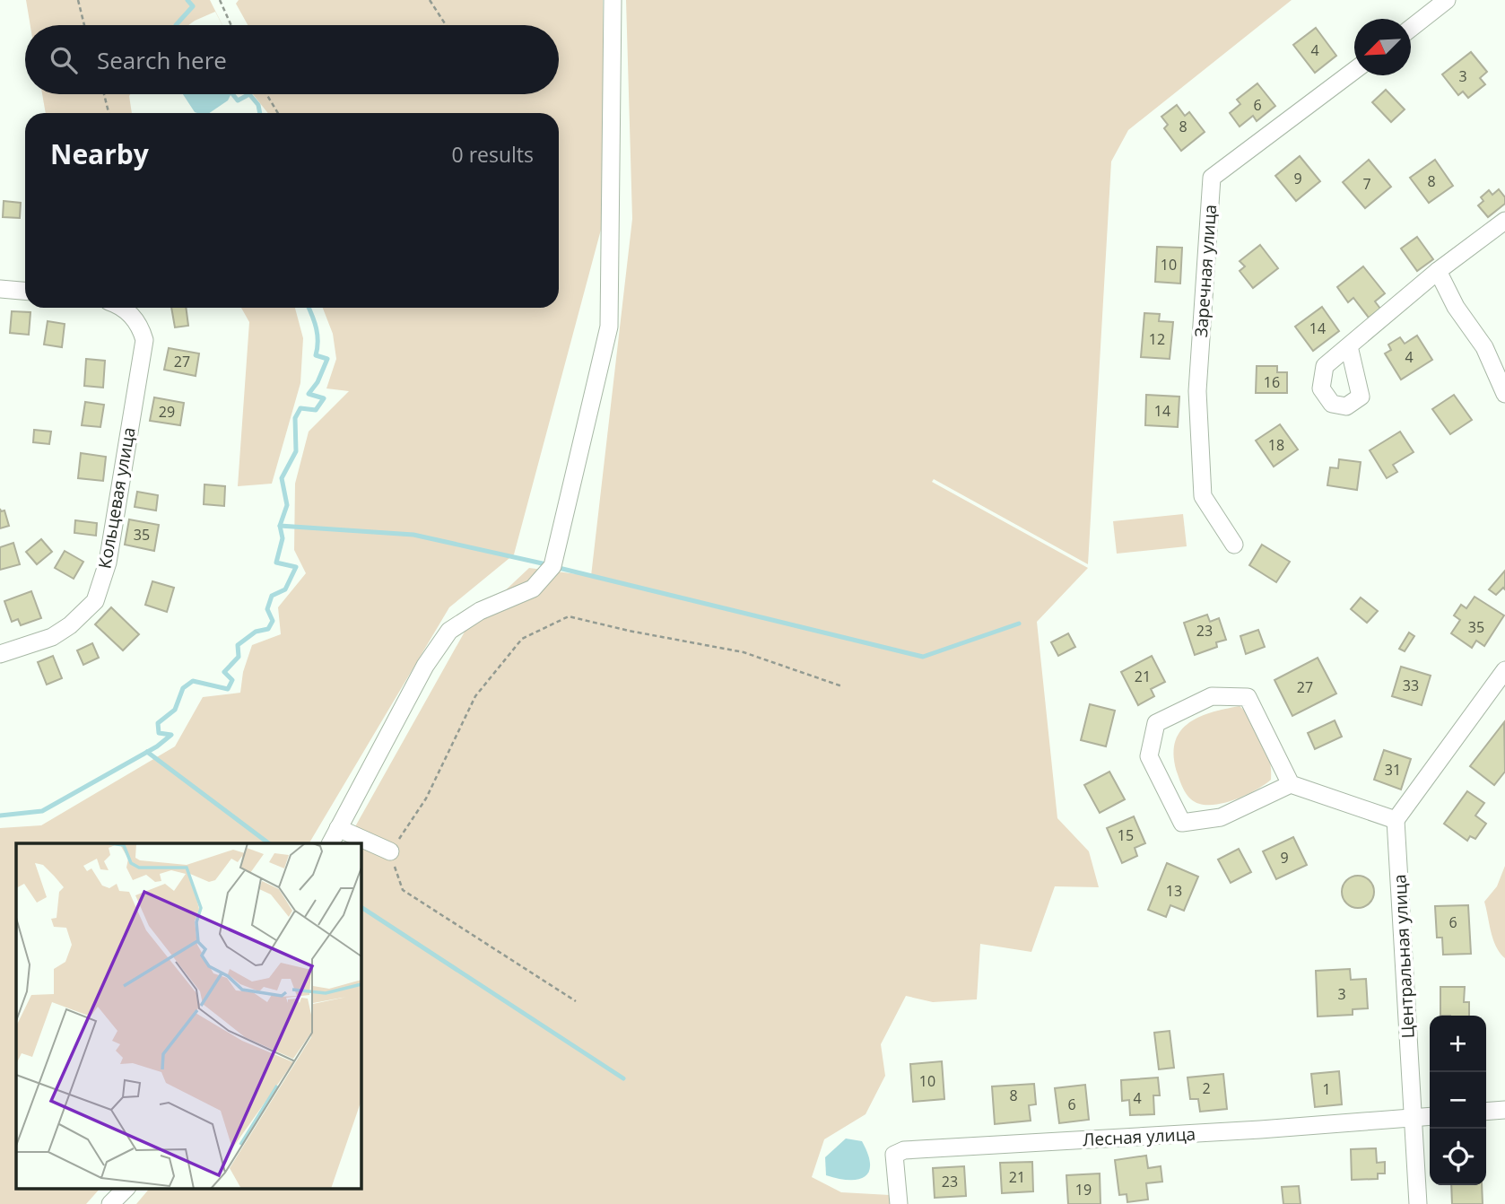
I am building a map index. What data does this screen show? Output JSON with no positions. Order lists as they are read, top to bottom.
{
  "streets": {
    "street": [
      "Заречная улица",
      "Кольцевая улица",
      "Центральная улица",
      "Лесная улица"
    ]
  },
  "crossings": [
    ["Центральная улица", "Лесная улица"]
  ],
  "house_numbers": [
    "4",
    "3",
    "6",
    "8",
    "9",
    "8",
    "7",
    "10",
    "14",
    "12",
    "4",
    "27",
    "16",
    "14",
    "29",
    "18",
    "35",
    "35",
    "23",
    "21",
    "33",
    "27",
    "31",
    "15",
    "9",
    "13",
    "6",
    "3",
    "10",
    "2",
    "1",
    "8",
    "4",
    "6",
    "21",
    "23",
    "19"
  ],
  "north": "bottom left",
  "page": {
    "search": "Search here",
    "heading": ["Nearby", "0 results"],
    "map_buttons": ["+", "−"]
  }
}
